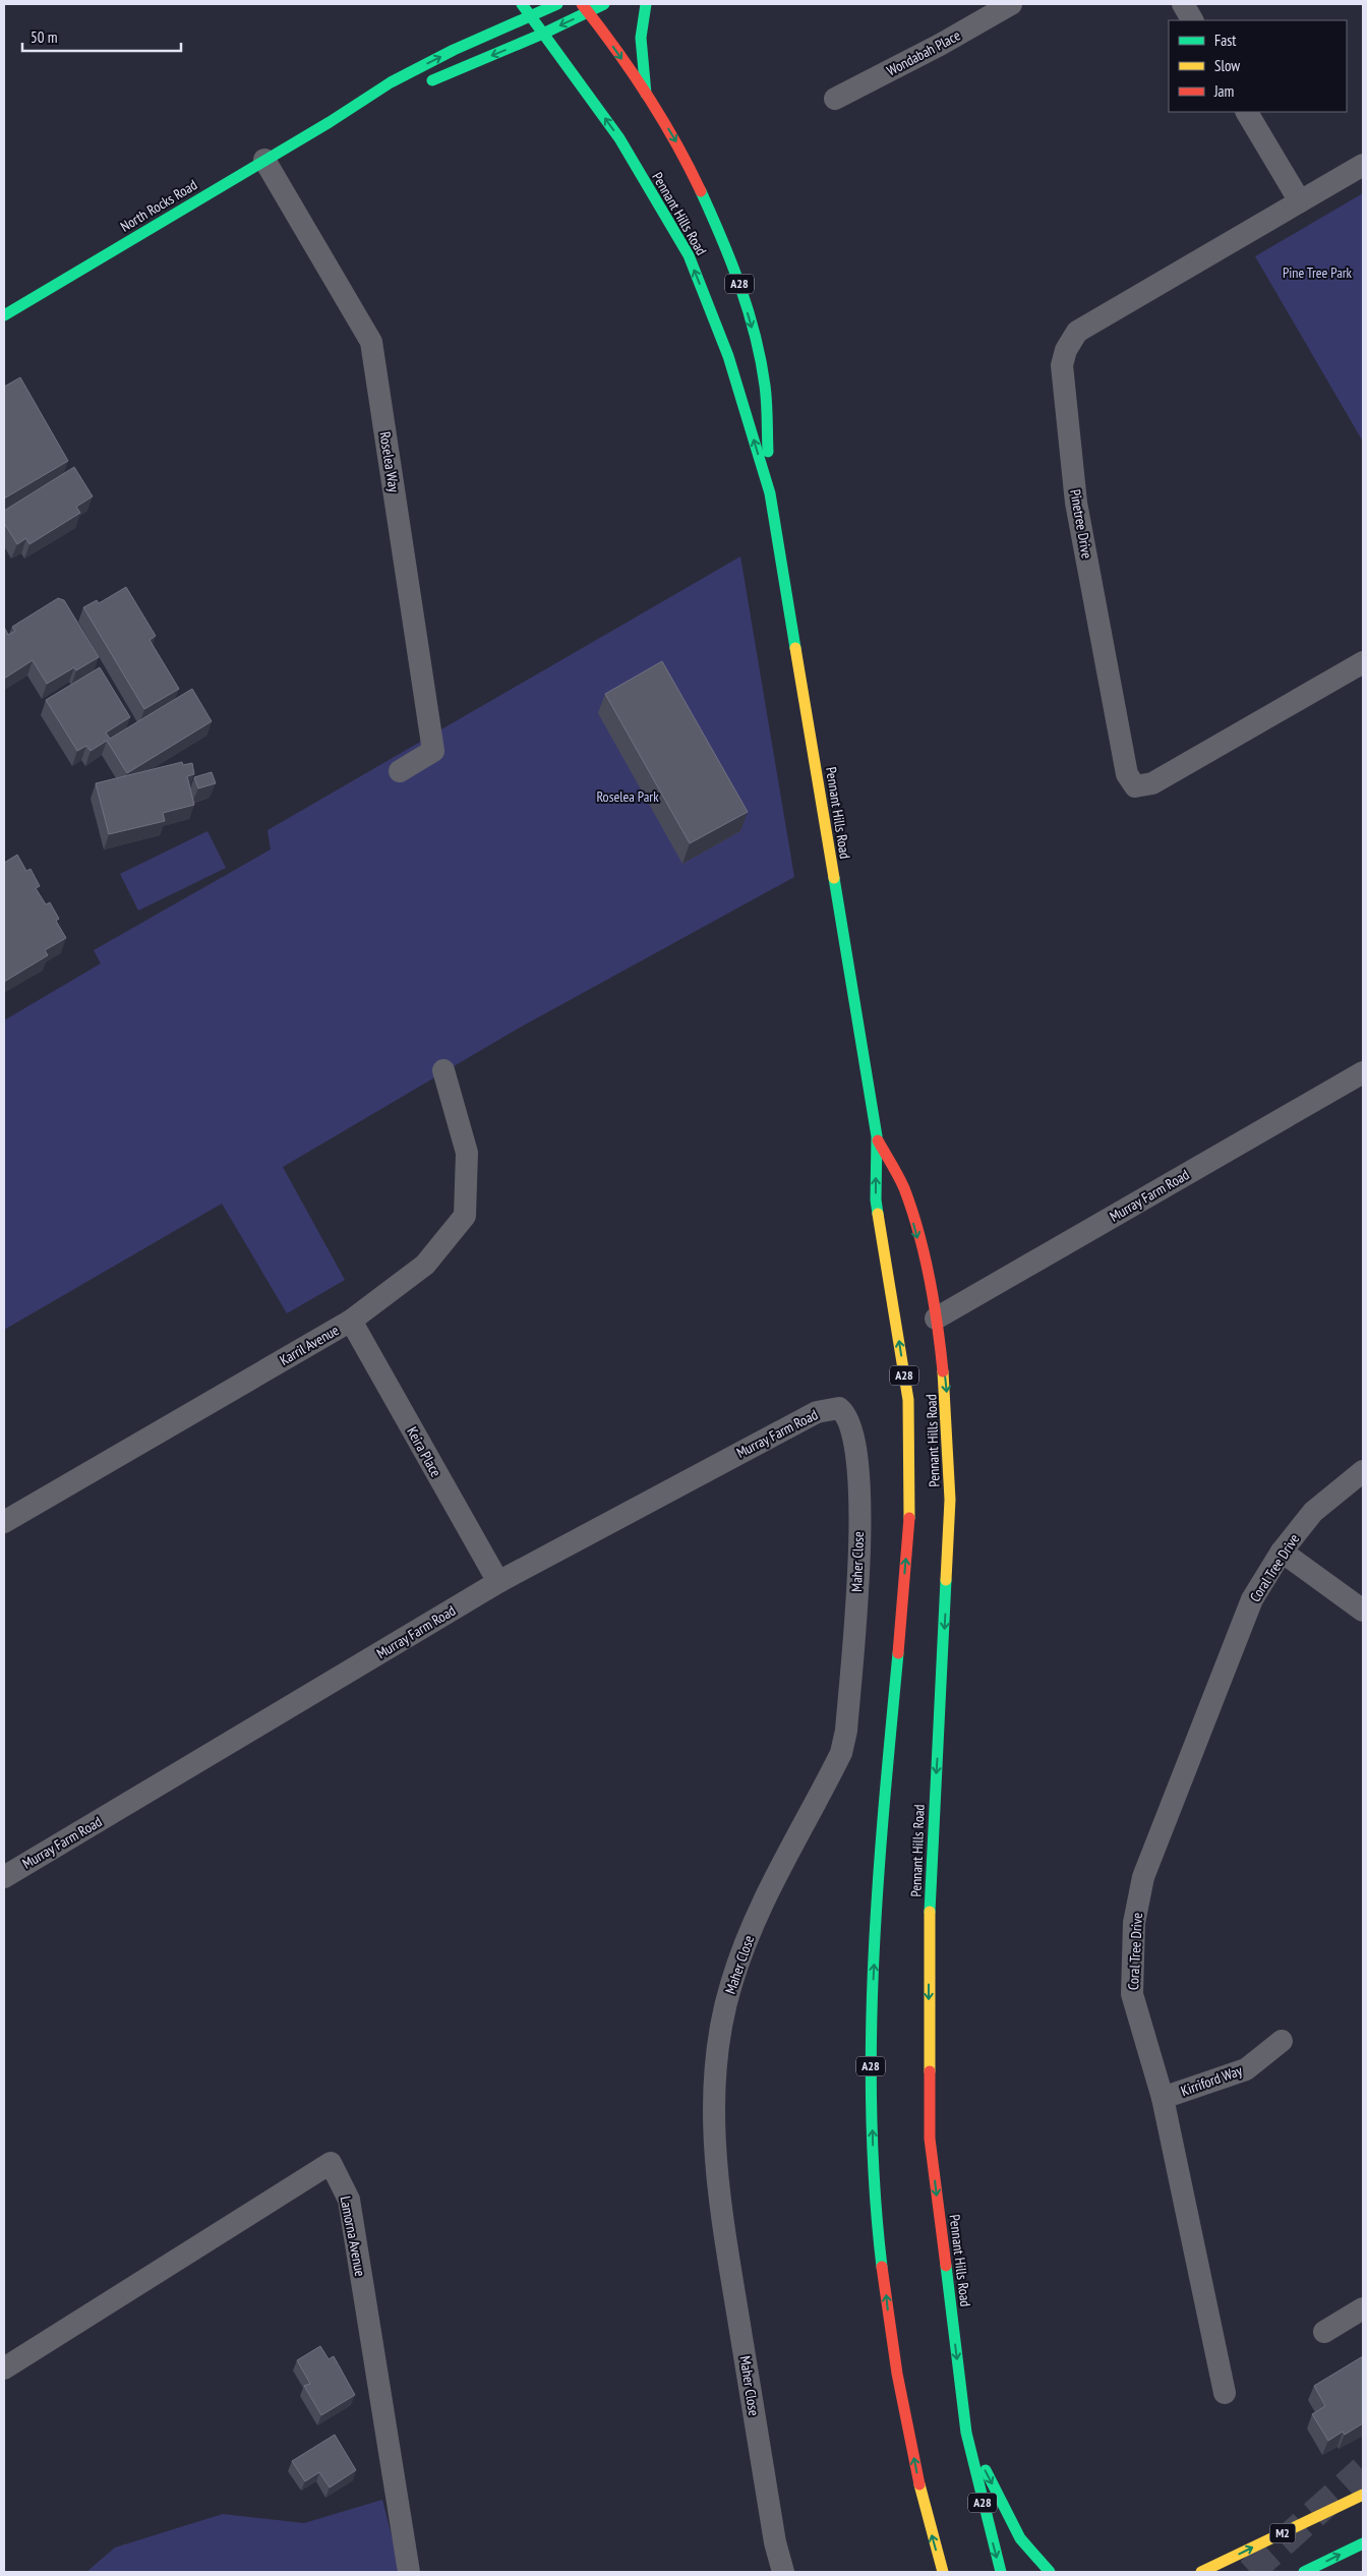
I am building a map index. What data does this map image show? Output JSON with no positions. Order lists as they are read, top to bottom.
{
  "streets": {
    "main road": [
      "North Rocks Road",
      "Pennant Hills Road",
      "A28",
      "M2"
    ],
    "street": [
      "Wondabah Place",
      "Roselea Way",
      "Pinetree Drive",
      "Murray Farm Road",
      "Karril Avenue",
      "Keira Place",
      "Maher Close",
      "Coral Tree Drive",
      "Kirriford Way",
      "Lamorna Avenue"
    ]
  },
  "crossings": [
    ["North Rocks Road", "Pennant Hills Road"],
    ["North Rocks Road", "Roselea Way"],
    ["Pennant Hills Road", "Murray Farm Road"],
    ["Murray Farm Road", "Keira Place"],
    ["Murray Farm Road", "Maher Close"],
    ["Karril Avenue", "Keira Place"],
    ["Coral Tree Drive", "Kirriford Way"]
  ],
  "parks": ["Pine Tree Park", "Roselea Park"],
  "legend": ["Fast", "Slow", "Jam"],
  "scale_bar": "50 m"
}
